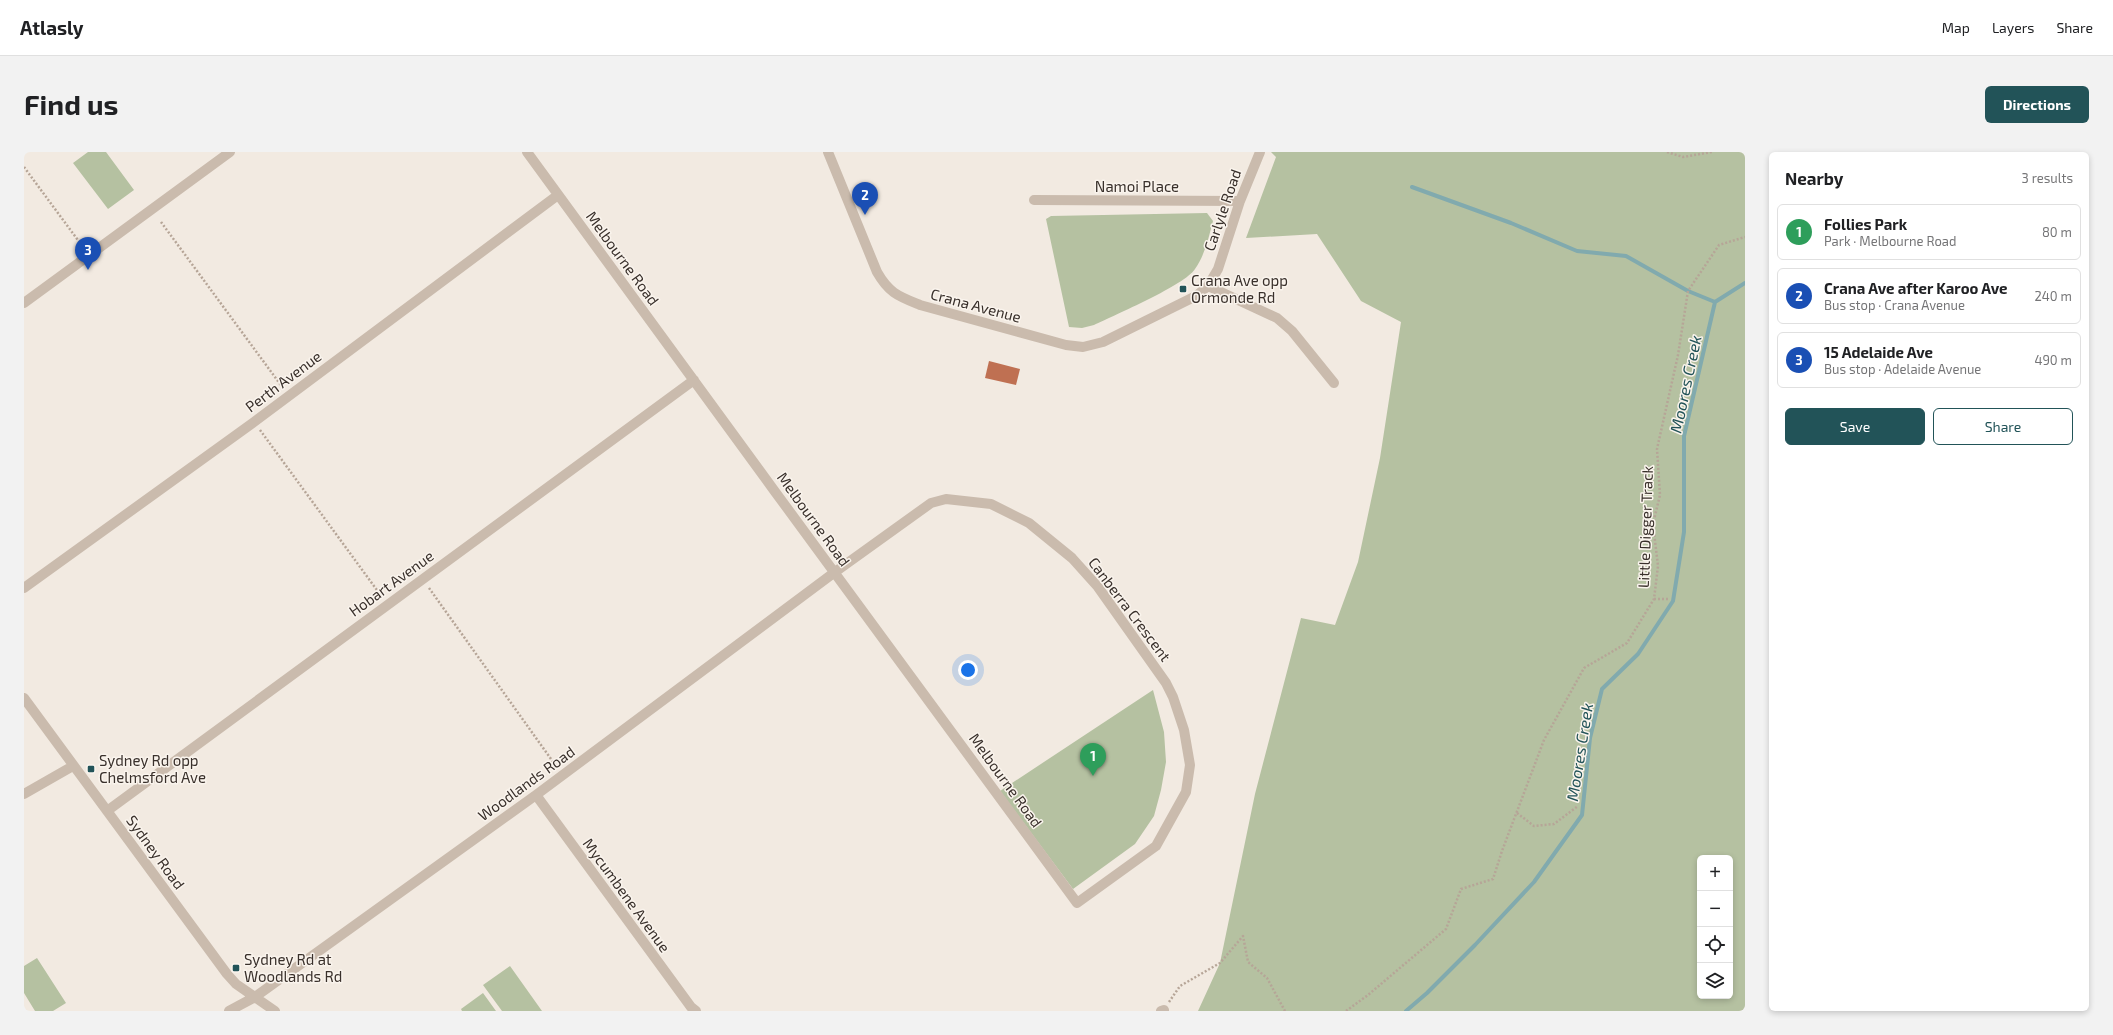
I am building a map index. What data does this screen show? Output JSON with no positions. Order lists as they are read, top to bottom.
{
  "streets": {
    "street": [
      "Namoi Place",
      "Carlyle Road",
      "Melbourne Road",
      "Crana Avenue",
      "Perth Avenue",
      "Hobart Avenue",
      "Canberra Crescent",
      "Woodlands Road",
      "Sydney Road",
      "Mycumbene Avenue"
    ],
    "path": ["Little Digger Track"]
  },
  "crossings": [
    ["Namoi Place", "Carlyle Road"],
    ["Carlyle Road", "Crana Avenue"],
    ["Melbourne Road", "Perth Avenue"],
    ["Melbourne Road", "Hobart Avenue"],
    ["Melbourne Road", "Canberra Crescent"],
    ["Melbourne Road", "Woodlands Road"],
    ["Hobart Avenue", "Sydney Road"],
    ["Canberra Crescent", "Woodlands Road"],
    ["Woodlands Road", "Sydney Road"],
    ["Woodlands Road", "Mycumbene Avenue"]
  ],
  "water": ["Moores Creek"],
  "places": {
    "transit": ["Crana Ave opp Ormonde Rd", "Sydney Rd opp Chelmsford Ave", "Sydney Rd at Woodlands Rd"]
  },
  "page": {
    "header": "Atlasly",
    "nav": ["Map", "Layers", "Share"],
    "buttons": [
      "Directions",
      ["Save", "Share"]
    ],
    "title": "Find us",
    "heading": ["Nearby", "3 results"],
    "pins": ["2", "3", "1"],
    "list": [
      {
        "mark": "1",
        "name": "Follies Park",
        "note": "Park · Melbourne Road",
        "value": "80 m"
      },
      {
        "mark": "2",
        "name": "Crana Ave after Karoo Ave",
        "note": "Bus stop · Crana Avenue",
        "value": "240 m"
      },
      {
        "mark": "3",
        "name": "15 Adelaide Ave",
        "note": "Bus stop · Adelaide Avenue",
        "value": "490 m"
      }
    ],
    "map_buttons": ["+", "−"]
  }
}
